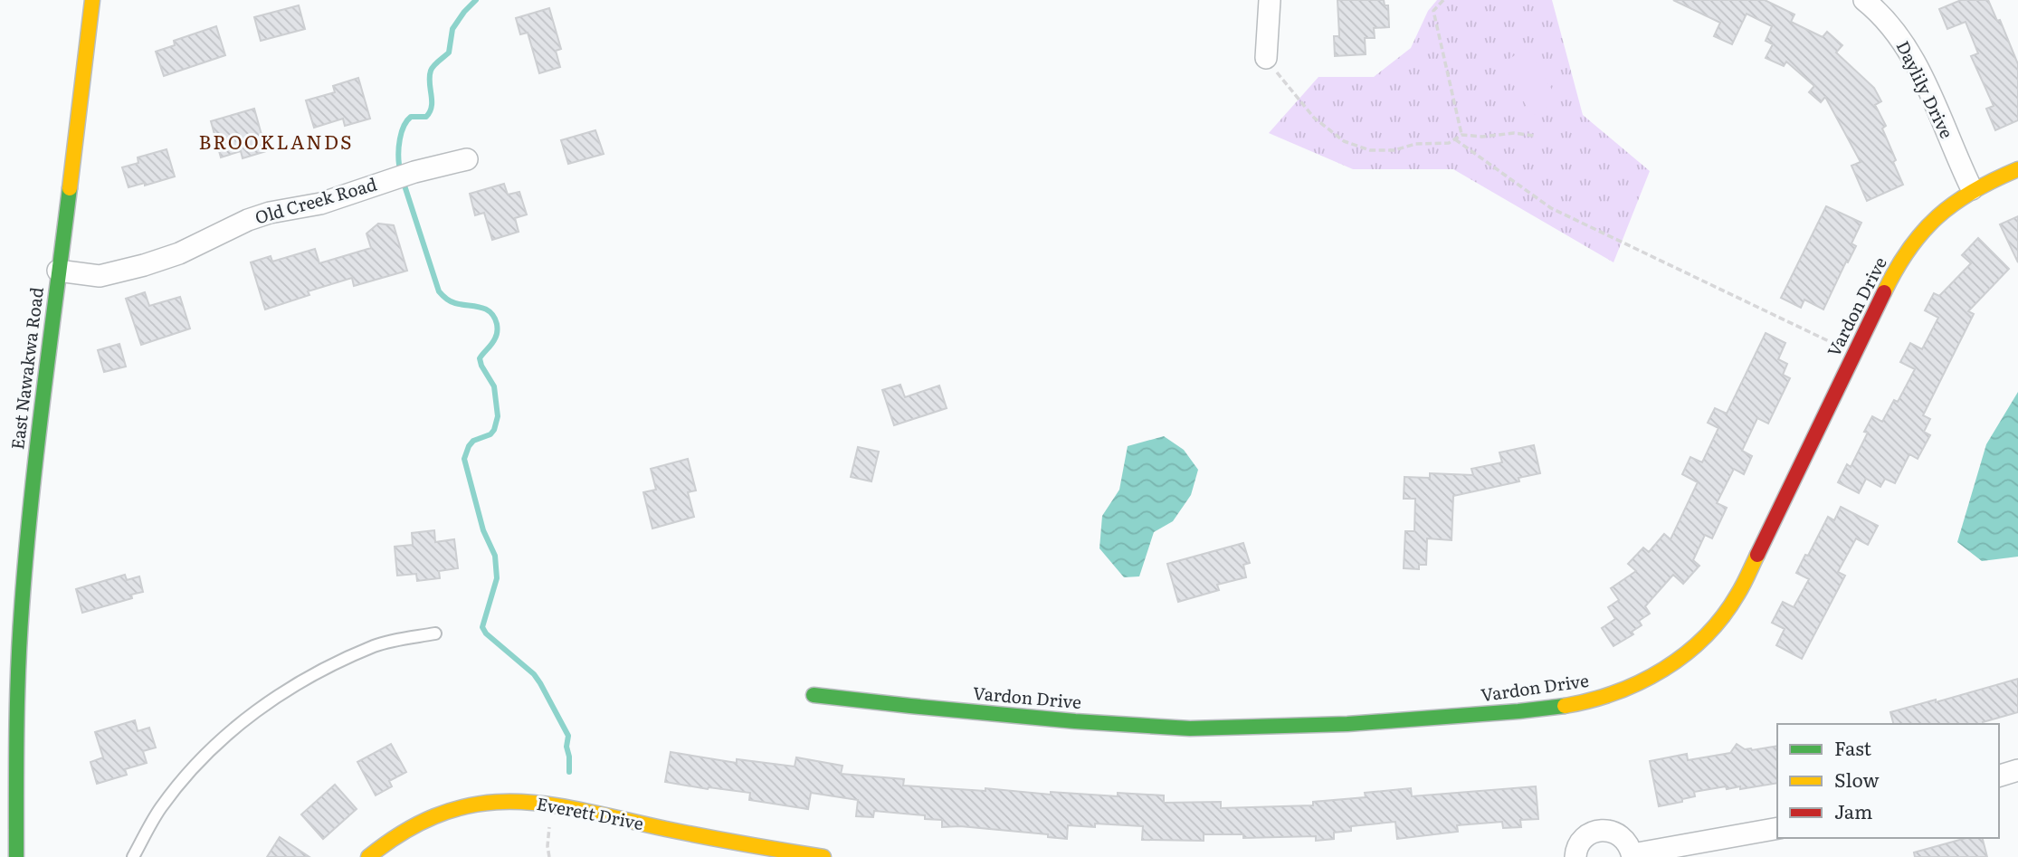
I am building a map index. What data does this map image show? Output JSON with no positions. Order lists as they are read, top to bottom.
{
  "streets": {
    "street": [
      "Daylily Drive",
      "Old Creek Road",
      "Vardon Drive",
      "East Nawakwa Road",
      "Everett Drive"
    ]
  },
  "crossings": [
    ["Daylily Drive", "Vardon Drive"],
    ["Old Creek Road", "East Nawakwa Road"]
  ],
  "districts": ["BROOKLANDS"],
  "legend": ["Fast", "Slow", "Jam"]
}
